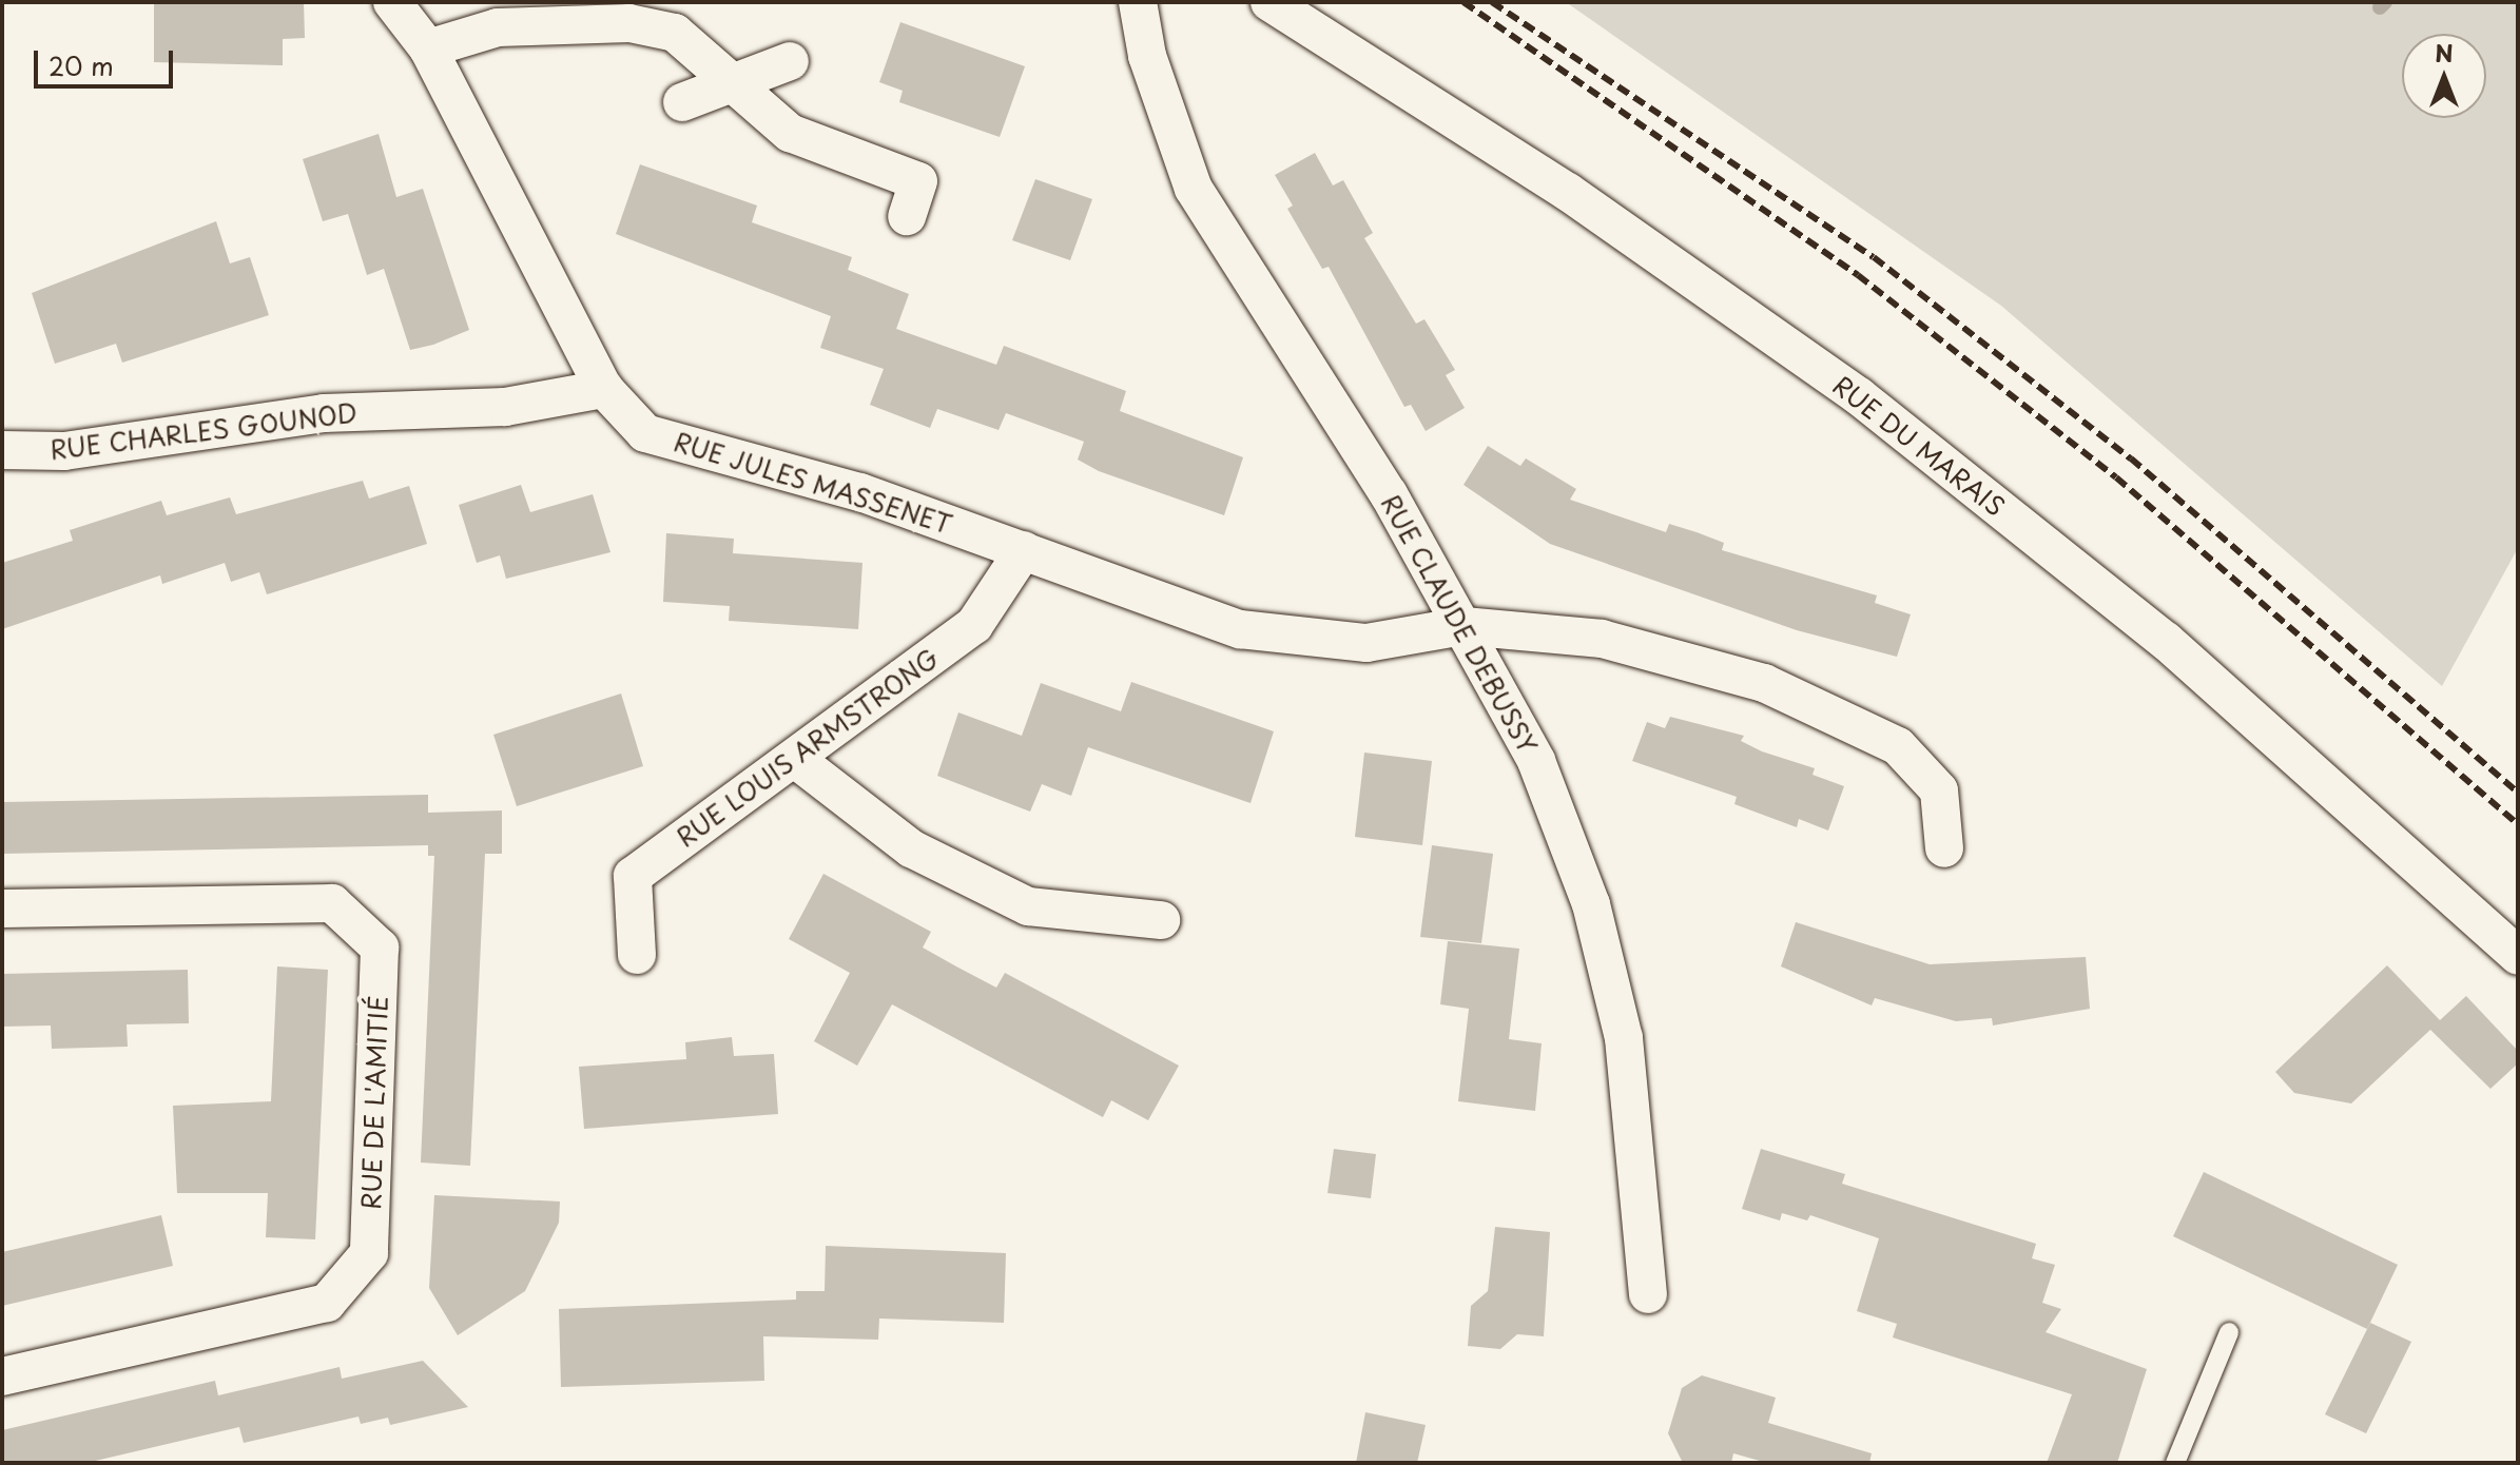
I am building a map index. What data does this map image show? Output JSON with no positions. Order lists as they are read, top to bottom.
{
  "streets": {
    "street": [
      "RUE CHARLES GOUNOD",
      "RUE DU MARAIS",
      "RUE JULES MASSENET",
      "RUE CLAUDE DEBUSSY",
      "RUE LOUIS ARMSTRONG",
      "RUE DE L'AMITIÉ"
    ]
  },
  "crossings": [
    ["RUE CHARLES GOUNOD", "RUE JULES MASSENET"],
    ["RUE JULES MASSENET", "RUE CLAUDE DEBUSSY"],
    ["RUE JULES MASSENET", "RUE LOUIS ARMSTRONG"]
  ],
  "scale_bar": "20 m",
  "north": "top"
}
